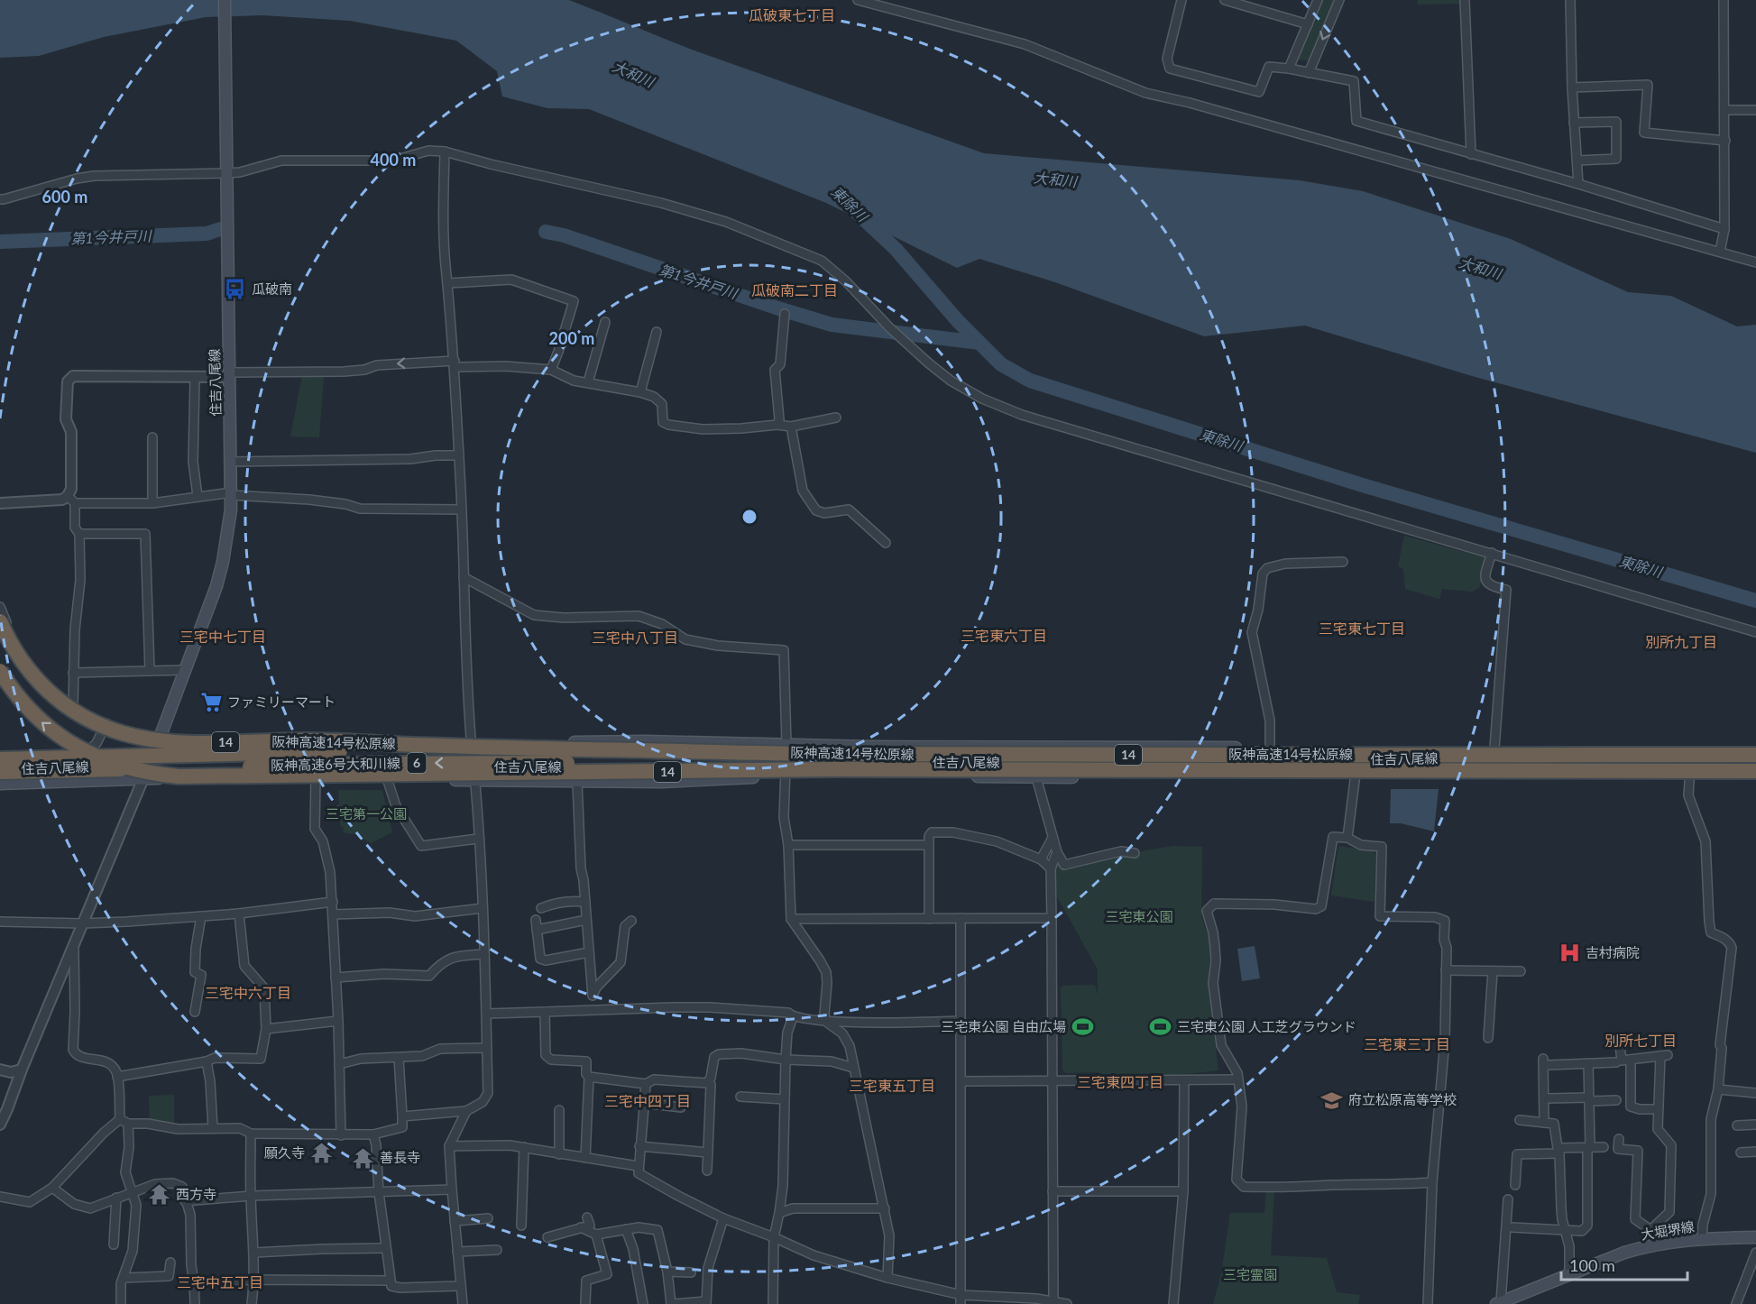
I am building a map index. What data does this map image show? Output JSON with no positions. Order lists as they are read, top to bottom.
{
  "streets": {
    "highway": [
      "14",
      "阪神高速14号松原線",
      "6",
      "阪神高速6号大和川線"
    ],
    "main road": ["住吉八尾線", "大堀堺線"]
  },
  "crossings": [
    ["住吉八尾線", "阪神高速6号大和川線"],
    ["阪神高速14号松原線", "阪神高速6号大和川線"]
  ],
  "districts": [
    "瓜破東七丁目",
    "瓜破南二丁目",
    "三宅東七丁目",
    "三宅東六丁目",
    "三宅中七丁目",
    "三宅中八丁目",
    "別所九丁目",
    "三宅中六丁目",
    "別所七丁目",
    "三宅東三丁目",
    "三宅東四丁目",
    "三宅東五丁目",
    "三宅中四丁目",
    "三宅中五丁目"
  ],
  "water": ["大和川", "東除川", "第1今井戸川"],
  "parks": ["三宅第一公園", "三宅東公園", "三宅霊園"],
  "places": {
    "bus stop": ["瓜破南"],
    "supermarket": ["ファミリーマート"],
    "hospital": ["吉村病院"],
    "sports": ["三宅東公園 自由広場", "三宅東公園 人工芝グラウンド"],
    "school or university": ["府立松原高等学校"],
    "temple": ["願久寺", "善長寺", "西方寺"]
  },
  "scale_bar": "100 m",
  "rings": ["400 m", "600 m", "200 m"]
}
